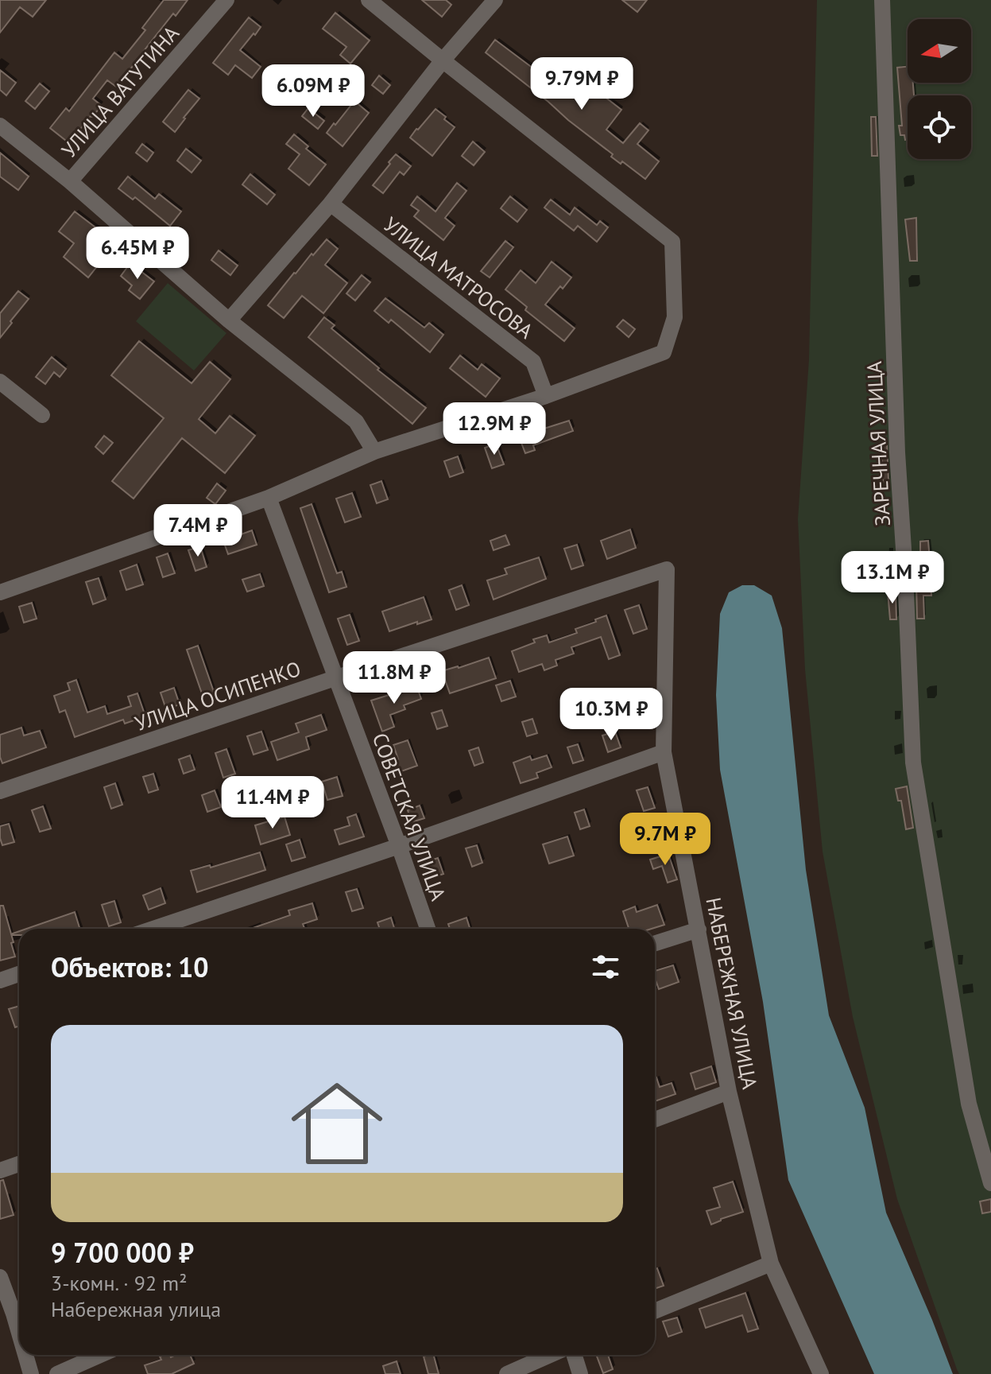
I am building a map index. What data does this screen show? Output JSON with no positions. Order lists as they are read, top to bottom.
{
  "streets": {
    "street": [
      "УЛИЦА ВАТУТИНА",
      "УЛИЦА МАТРОСОВА",
      "ЗАРЕЧНАЯ УЛИЦА",
      "УЛИЦА ОСИПЕНКО",
      "СОВЕТСКАЯ УЛИЦА",
      "НАБЕРЕЖНАЯ УЛИЦА"
    ]
  },
  "crossings": [
    ["УЛИЦА ОСИПЕНКО", "СОВЕТСКАЯ УЛИЦА"],
    ["УЛИЦА ОСИПЕНКО", "НАБЕРЕЖНАЯ УЛИЦА"]
  ],
  "north": "left",
  "page": {
    "price": [
      "9.79M ₽",
      "6.09M ₽",
      "6.45M ₽",
      "12.9M ₽",
      "7.4M ₽",
      "13.1M ₽",
      "11.8M ₽",
      "10.3M ₽",
      "11.4M ₽",
      "9.7M ₽"
    ],
    "heading": "Объектов: 10",
    "list": [
      {
        "name": "9 700 000 ₽",
        "note": "3-комн. · 92 m² · Набережная улица"
      }
    ]
  }
}
